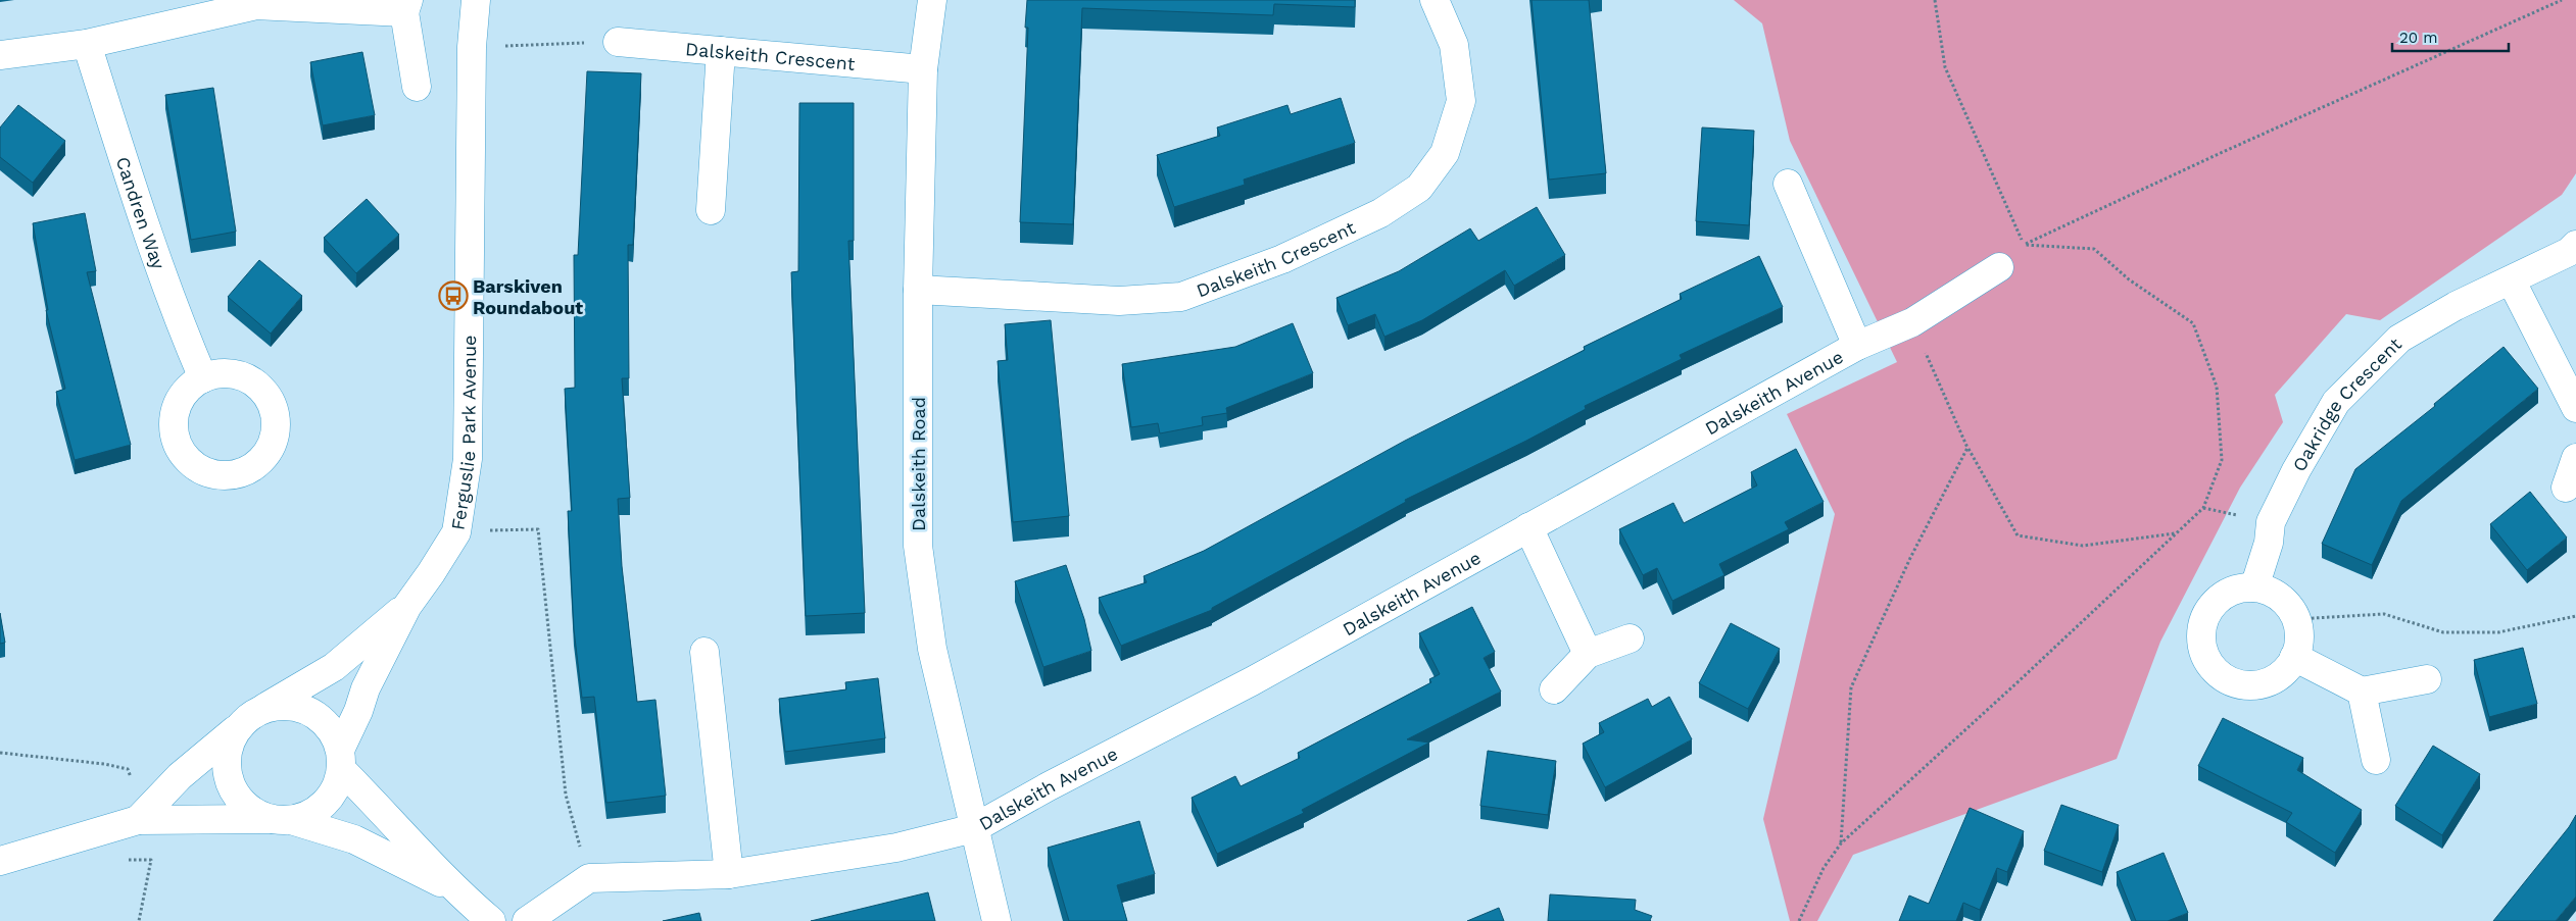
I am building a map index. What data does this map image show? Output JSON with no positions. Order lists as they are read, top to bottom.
{
  "streets": {
    "street": [
      "Dalskeith Crescent",
      "Candren Way",
      "Dalskeith Avenue",
      "Oakridge Crescent",
      "Ferguslie Park Avenue",
      "Dalskeith Road"
    ]
  },
  "crossings": [
    ["Dalskeith Crescent", "Dalskeith Road"],
    ["Dalskeith Avenue", "Dalskeith Road"]
  ],
  "places": {
    "bus stop": ["Barskiven Roundabout"]
  },
  "scale_bar": "20 m"
}
